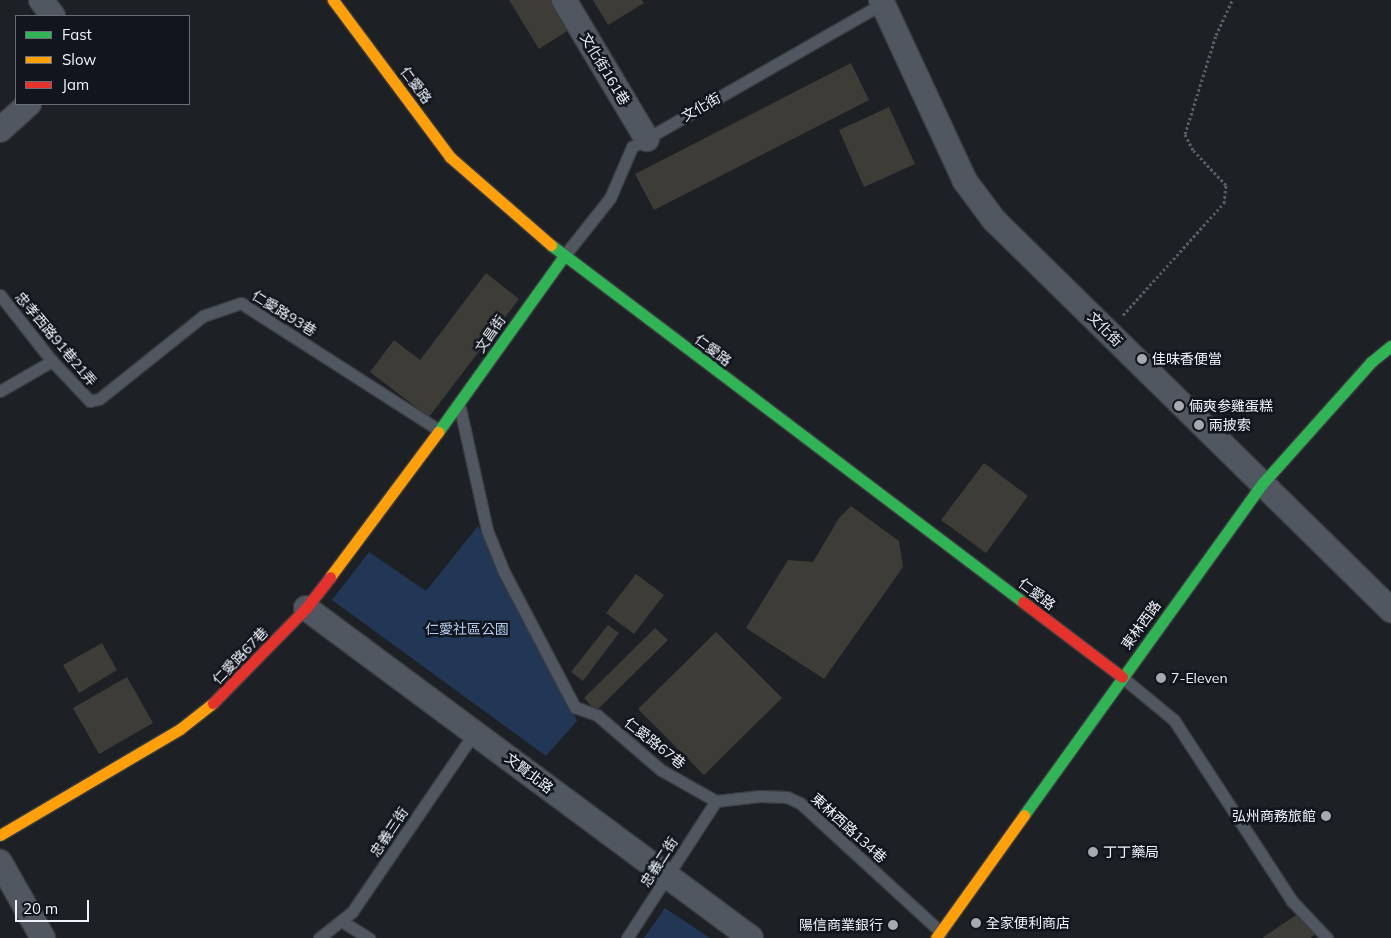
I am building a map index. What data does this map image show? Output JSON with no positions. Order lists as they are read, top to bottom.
{
  "streets": {
    "street": [
      "文化街161巷",
      "仁愛路",
      "文化街",
      "文昌街",
      "東林西路",
      "仁愛路67巷",
      "文賢北路"
    ],
    "lane": [
      "仁愛路93巷",
      "忠孝西路91巷21弄",
      "東林西路134巷",
      "忠義三街",
      "忠義二街"
    ]
  },
  "crossings": [
    ["文化街161巷", "文化街"],
    ["仁愛路", "文化街"],
    ["仁愛路", "文昌街"],
    ["仁愛路", "東林西路"],
    ["文化街", "文昌街"],
    ["文化街", "東林西路"],
    ["仁愛路93巷", "文昌街"],
    ["仁愛路93巷", "忠孝西路91巷21弄"],
    ["仁愛路93巷", "仁愛路67巷"],
    ["文昌街", "仁愛路67巷"],
    ["東林西路", "東林西路134巷"],
    ["仁愛路67巷", "文賢北路"],
    ["仁愛路67巷", "東林西路134巷"],
    ["仁愛路67巷", "忠義二街"],
    ["文賢北路", "忠義三街"],
    ["文賢北路", "忠義二街"],
    ["東林西路134巷", "忠義二街"]
  ],
  "parks": ["仁愛社區公園"],
  "places": [
    "佳味香便當",
    "倆爽参雞蛋糕",
    "兩披索",
    "7-Eleven",
    "弘州商務旅館",
    "丁丁藥局",
    "全家便利商店",
    "陽信商業銀行"
  ],
  "legend": ["Fast", "Slow", "Jam"],
  "scale_bar": "20 m"
}
